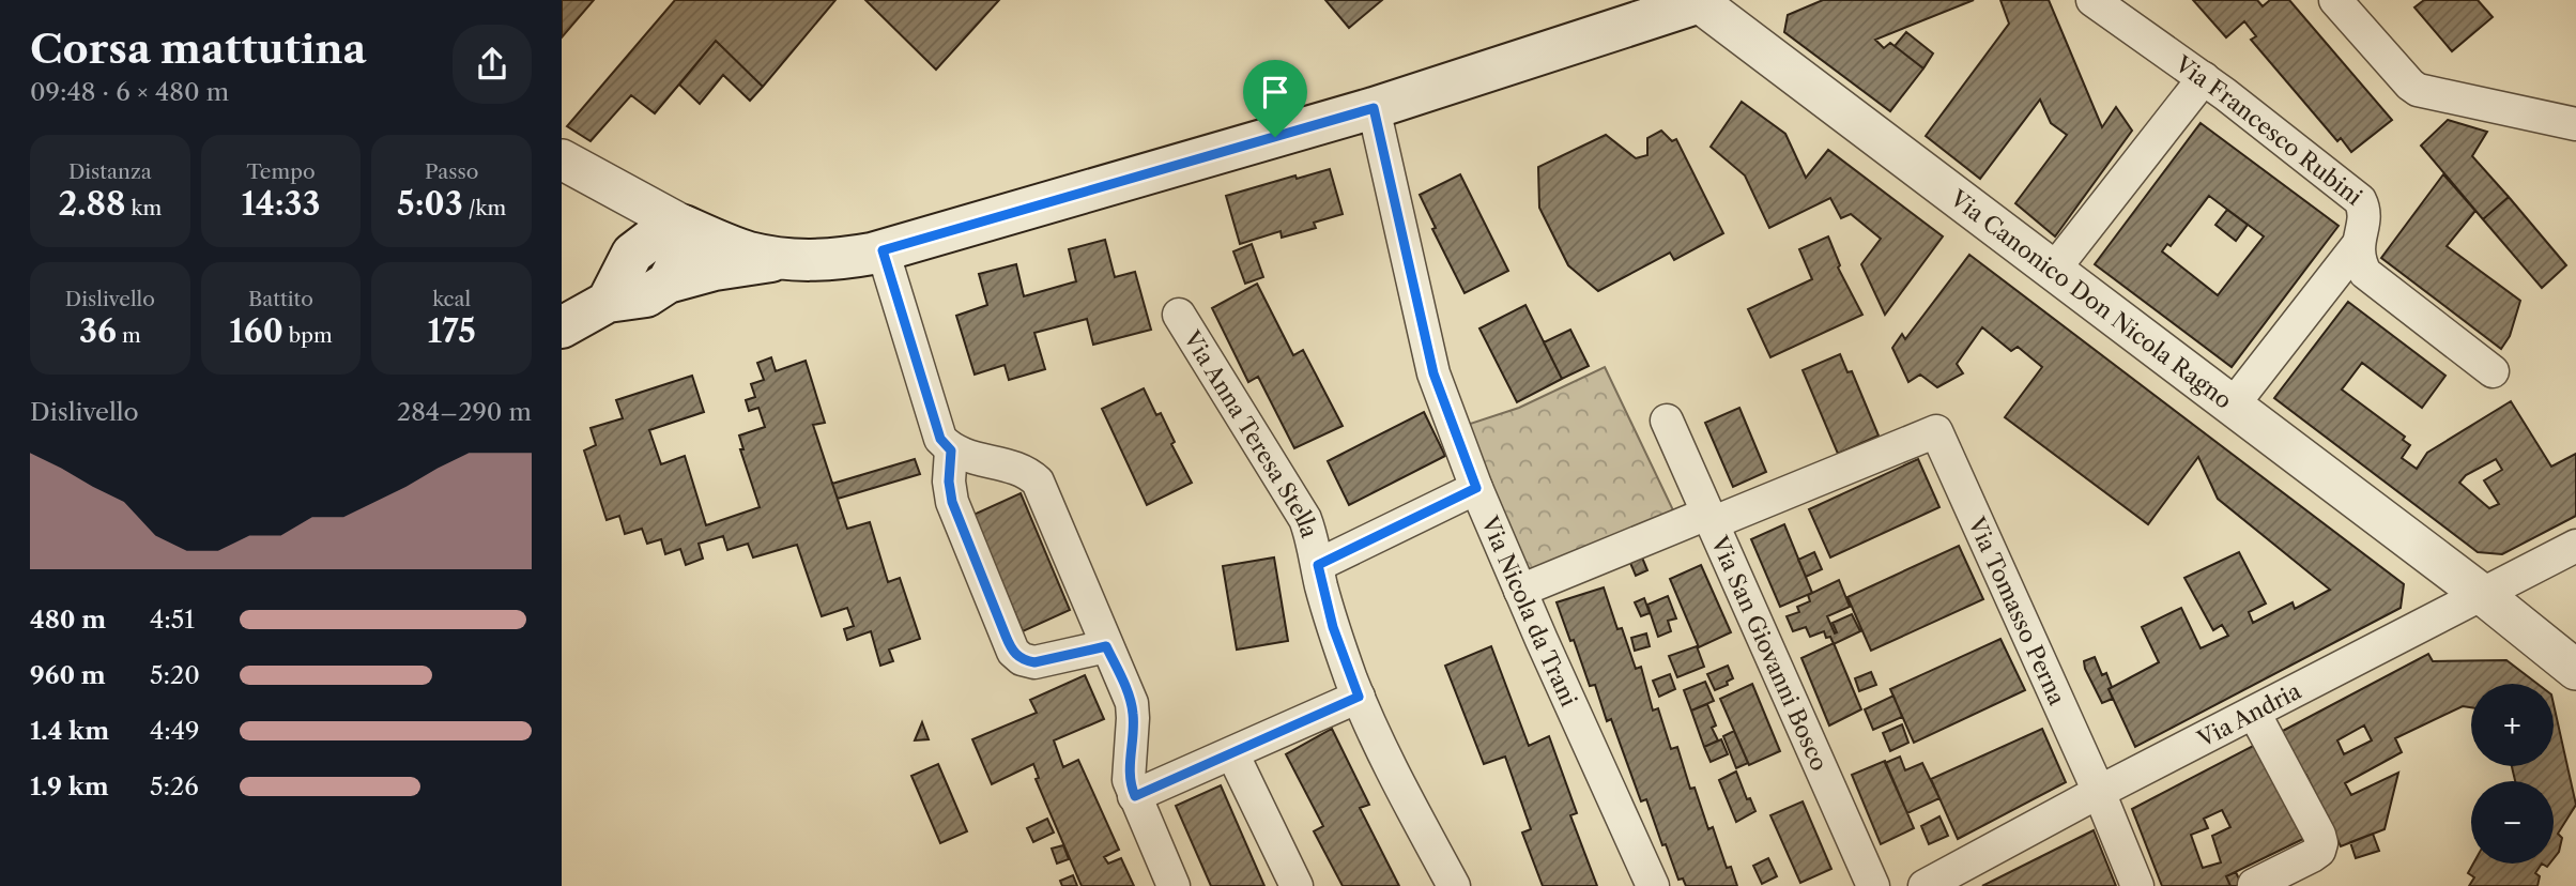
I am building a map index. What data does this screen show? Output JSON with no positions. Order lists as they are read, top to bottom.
{
  "streets": {
    "street": [
      "Via Francesco Rubini",
      "Via Canonico Don Nicola Ragno",
      "Via Anna Teresa Stella",
      "Via Nicola da Trani",
      "Via Tomasso Perna",
      "Via San Giovanni Bosco",
      "Via Andria"
    ]
  },
  "crossings": [
    ["Via Canonico Don Nicola Ragno", "Via Andria"],
    ["Via Tomasso Perna", "Via San Giovanni Bosco"],
    ["Via Tomasso Perna", "Via Andria"]
  ],
  "page": {
    "heading": ["Corsa mattutina", "09:48 · 6 × 480 m"],
    "stats": [
      ["Distanza", "2.88 km"],
      ["Tempo", "14:33"],
      ["Passo", "5:03 /km"],
      ["Dislivello", "36 m"],
      ["Battito", "160 bpm"],
      ["kcal", "175"]
    ],
    "chart": ["Dislivello", "284–290 m"],
    "list": [
      {
        "name": "480 m",
        "note": "4:51"
      },
      {
        "name": "960 m",
        "note": "5:20"
      },
      {
        "name": "1.4 km",
        "note": "4:49"
      },
      {
        "name": "1.9 km",
        "note": "5:26"
      }
    ],
    "map_buttons": ["+", "−"]
  }
}
